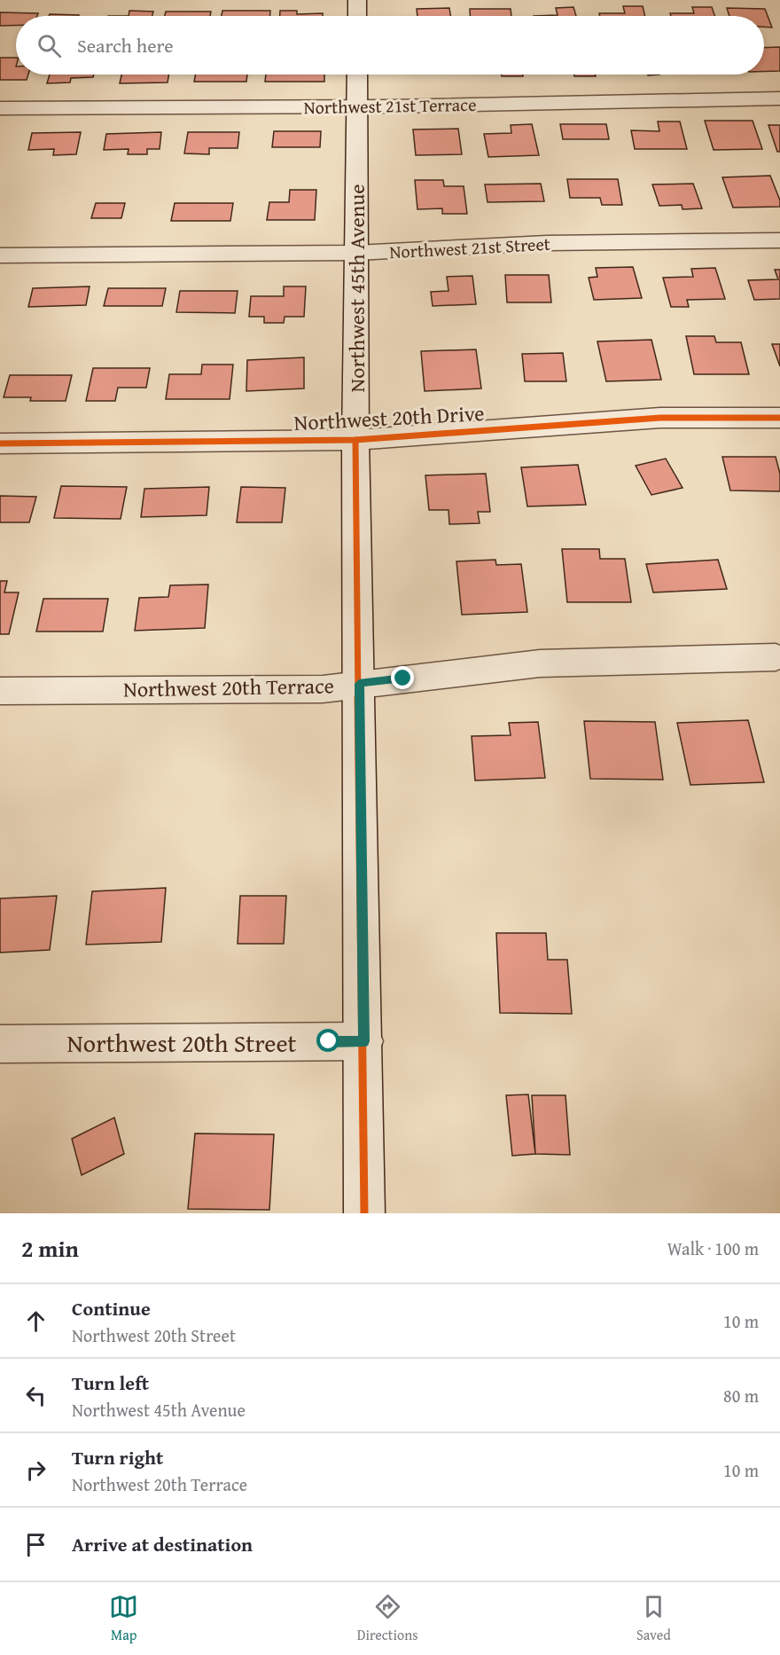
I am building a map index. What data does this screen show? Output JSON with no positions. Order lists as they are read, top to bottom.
{
  "streets": {
    "street": [
      "Northwest 21st Terrace",
      "Northwest 21st Street",
      "Northwest 45th Avenue",
      "Northwest 20th Drive",
      "Northwest 20th Terrace",
      "Northwest 20th Street"
    ]
  },
  "crossings": [
    ["Northwest 21st Terrace", "Northwest 45th Avenue"],
    ["Northwest 21st Street", "Northwest 45th Avenue"],
    ["Northwest 45th Avenue", "Northwest 20th Drive"],
    ["Northwest 45th Avenue", "Northwest 20th Terrace"],
    ["Northwest 45th Avenue", "Northwest 20th Street"]
  ],
  "page": {
    "search": "Search here",
    "heading": ["2 min", "Walk · 100 m"],
    "list": [
      ["Continue", "Northwest 20th Street", "10 m"],
      ["Turn left", "Northwest 45th Avenue", "80 m"],
      ["Turn right", "Northwest 20th Terrace", "10 m"],
      "Arrive at destination"
    ],
    "nav": ["Map", "Directions", "Saved"]
  }
}
